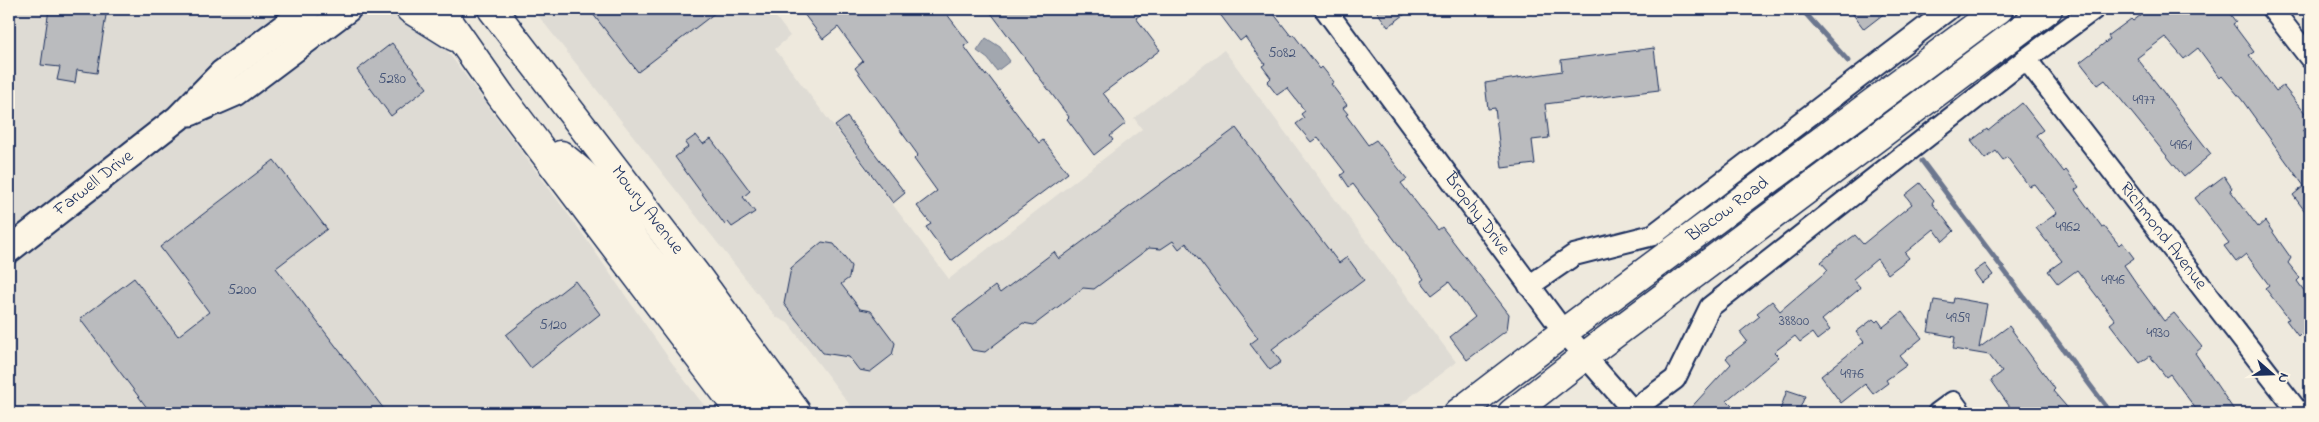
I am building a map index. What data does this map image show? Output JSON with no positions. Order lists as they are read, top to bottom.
{
  "streets": {
    "main road": ["Mowry Avenue", "Blacow Road"],
    "street": ["Farwell Drive", "Brophy Drive", "Richmond Avenue"]
  },
  "crossings": [
    ["Blacow Road", "Brophy Drive"]
  ],
  "house_numbers": [
    "5082",
    "5280",
    "4977",
    "4961",
    "4962",
    "4946",
    "5200",
    "4959",
    "38800",
    "5120",
    "4930",
    "4976"
  ],
  "north": "right"
}
